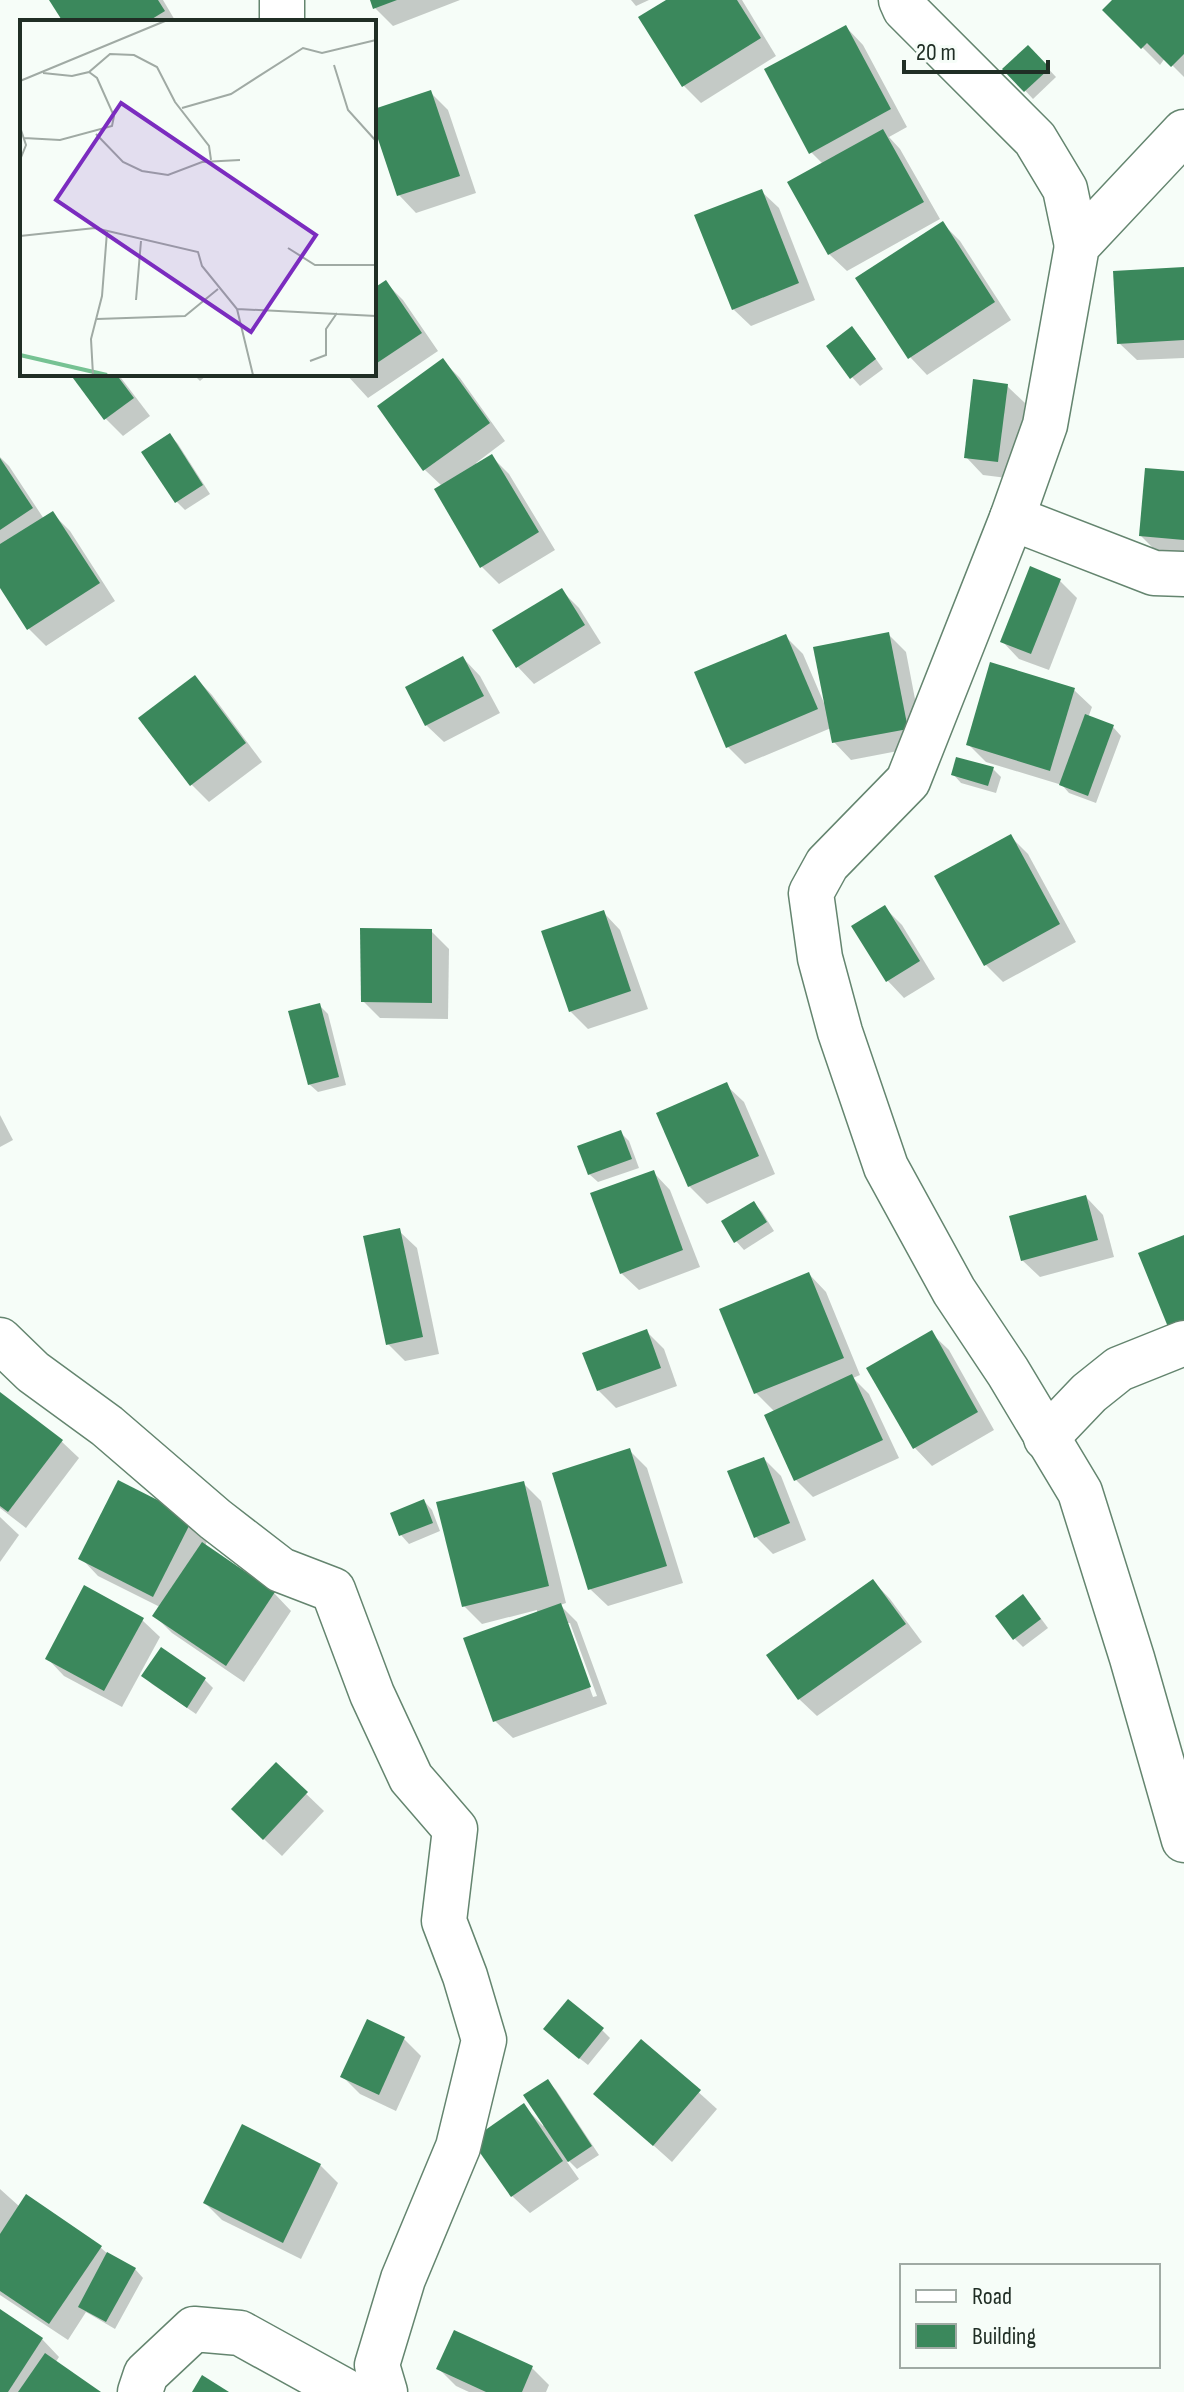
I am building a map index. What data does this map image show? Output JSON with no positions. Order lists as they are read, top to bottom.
{
  "legend": ["Road", "Building"],
  "scale_bar": "20 m"
}
